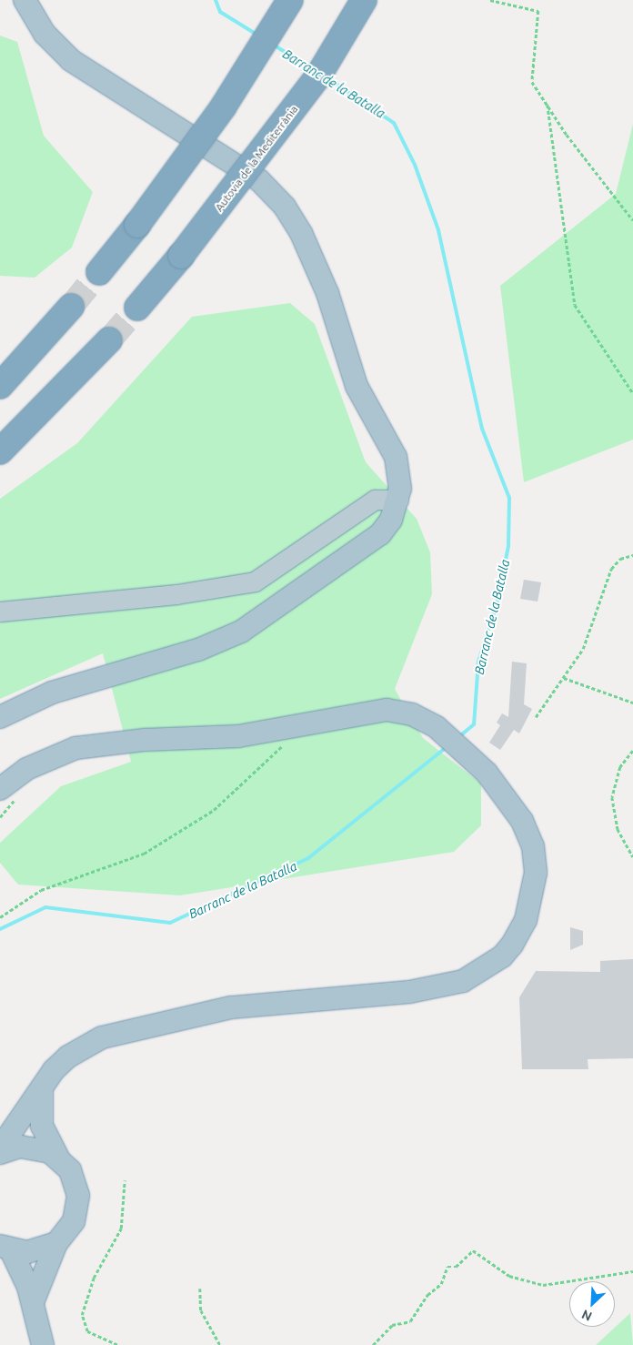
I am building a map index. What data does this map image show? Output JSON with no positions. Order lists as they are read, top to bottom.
{
  "streets": {
    "highway": ["Autovia de la Mediterrània"]
  },
  "water": ["Barranc de la Batalla"],
  "north": "bottom left"
}
